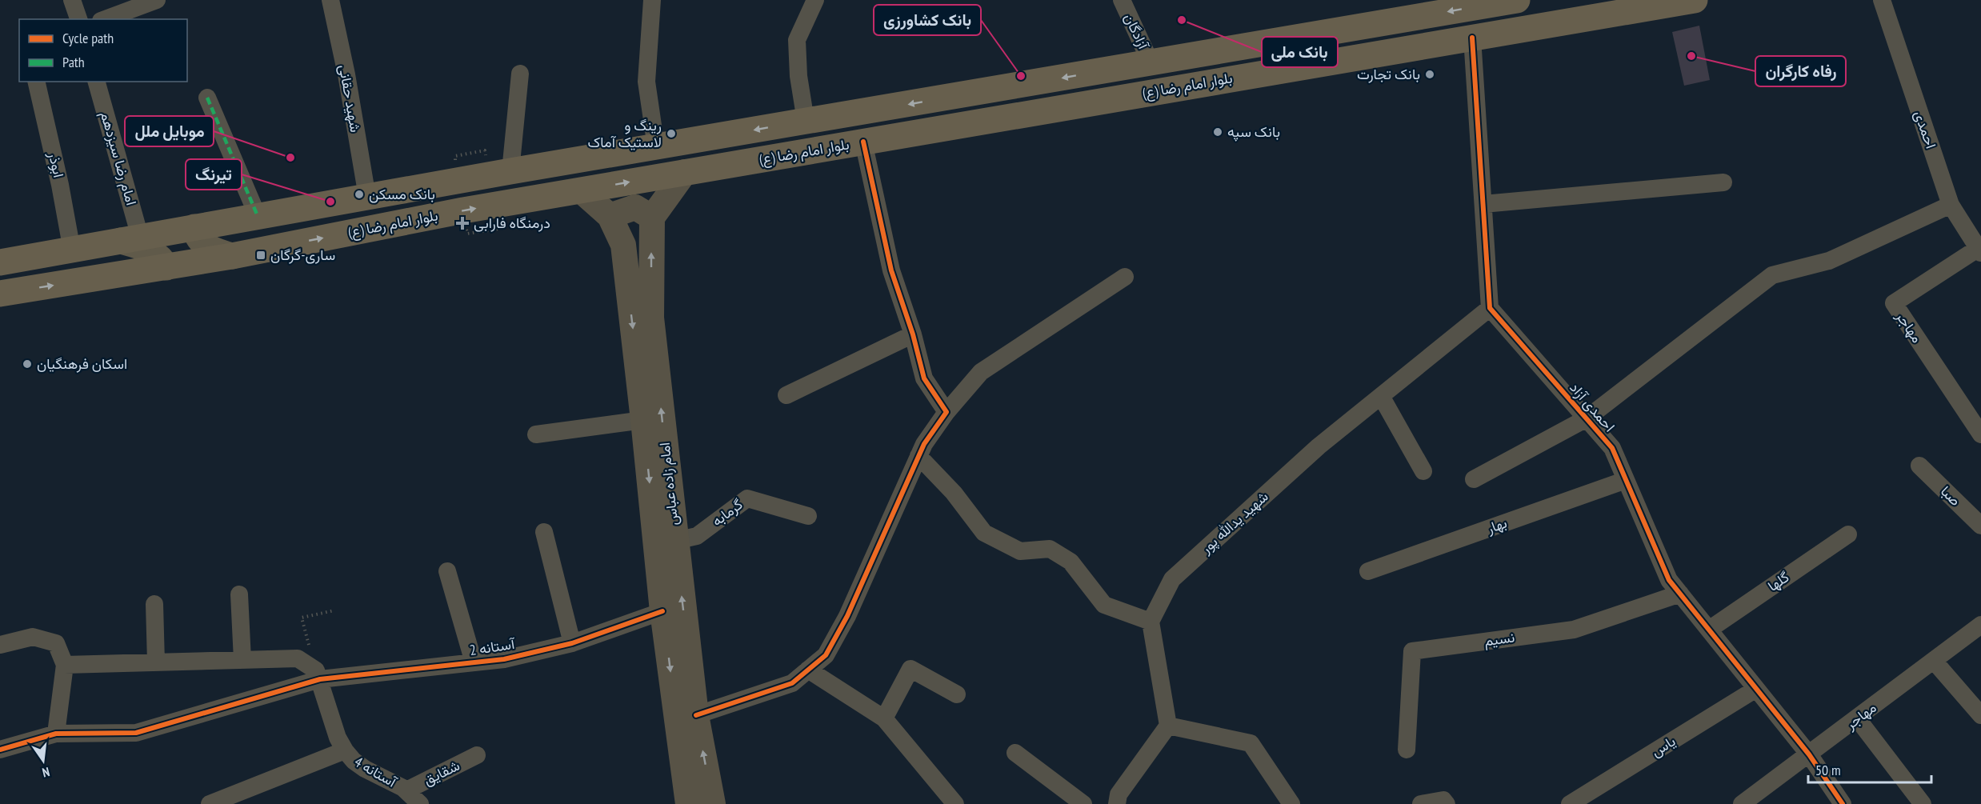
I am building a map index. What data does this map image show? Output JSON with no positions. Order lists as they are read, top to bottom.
{
  "streets": {
    "highway": ["بلوار امام رضا (ع)"],
    "street": [
      "آزادگان",
      "شهید حقانی",
      "احمدی",
      "امام رضا سیزدهم",
      "ابوذر",
      "مهاجر",
      "احمدی آزاد",
      "امام زاده عباس",
      "صبا",
      "گرمابه",
      "شهید یدالله پور",
      "بهار",
      "گلها",
      "نسیم",
      "آستانه 2",
      "یاس",
      "آستانه 4",
      "شقایق"
    ]
  },
  "crossings": [
    ["آزادگان", "بلوار امام رضا (ع)"],
    ["بلوار امام رضا (ع)", "شهید حقانی"],
    ["بلوار امام رضا (ع)", "امام رضا سیزدهم"],
    ["بلوار امام رضا (ع)", "ابوذر"],
    ["بلوار امام رضا (ع)", "امام زاده عباس"],
    ["احمدی", "مهاجر"],
    ["مهاجر", "احمدی آزاد"],
    ["احمدی آزاد", "شهید یدالله پور"],
    ["احمدی آزاد", "بهار"],
    ["احمدی آزاد", "گلها"],
    ["احمدی آزاد", "نسیم"],
    ["احمدی آزاد", "یاس"],
    ["امام زاده عباس", "گرمابه"],
    ["امام زاده عباس", "آستانه 2"],
    ["آستانه 2", "آستانه 4"],
    ["آستانه 4", "شقایق"]
  ],
  "places": {
    "other": [
      "بانک ملی",
      "رفاه کارگران",
      "بانک تجارت",
      "بانک کشاورزی",
      "بانک سپه",
      "رینگ و لاستیک آماک",
      "موبایل ملل",
      "بانک مسکن",
      "تیرنگ",
      "اسکان فرهنگیان"
    ],
    "health": ["درمنگاه فارابی"],
    "transit": ["ساری-گرگان"]
  },
  "legend": ["Cycle path", "Path"],
  "scale_bar": "50 m",
  "north": "bottom"
}
